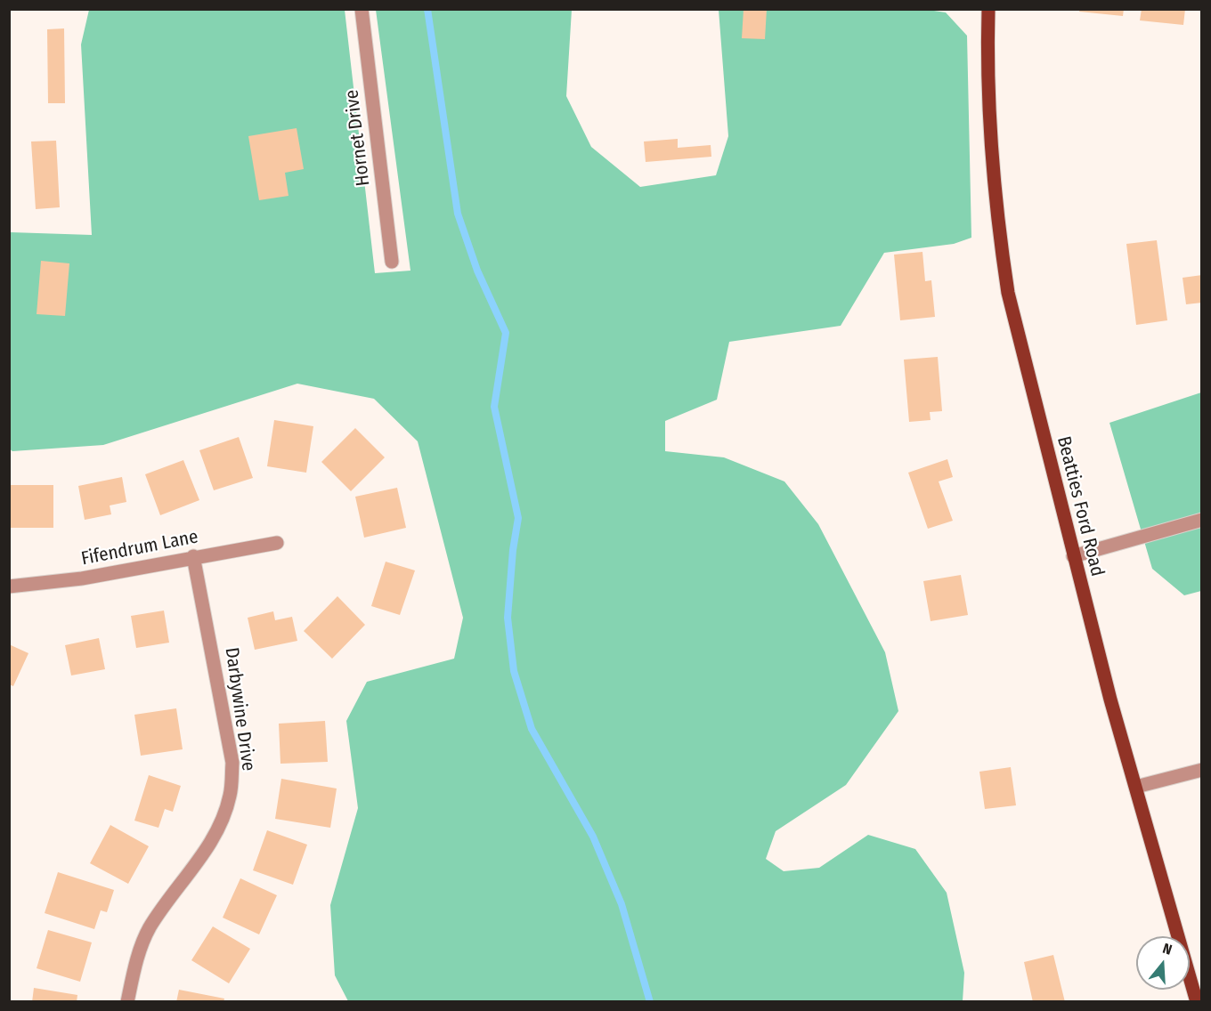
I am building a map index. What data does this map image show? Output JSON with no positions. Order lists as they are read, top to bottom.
{
  "streets": {
    "main road": ["Beatties Ford Road"],
    "street": ["Hornet Drive", "Fifendrum Lane", "Darbywine Drive"]
  },
  "crossings": [
    ["Fifendrum Lane", "Darbywine Drive"]
  ],
  "north": "top"
}
